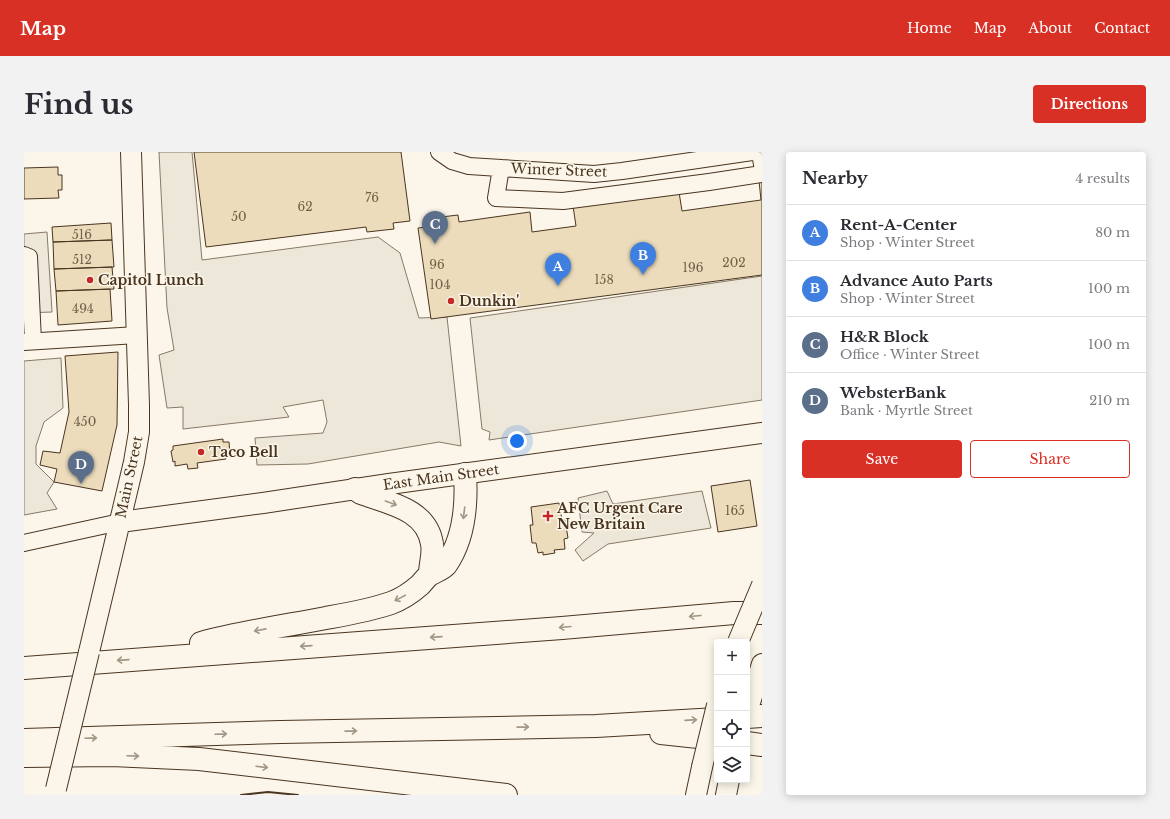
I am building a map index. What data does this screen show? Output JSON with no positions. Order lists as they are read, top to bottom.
{
  "streets": {
    "main road": ["Main Street", "East Main Street"],
    "street": ["Winter Street"]
  },
  "crossings": [
    ["Main Street", "East Main Street"]
  ],
  "places": {
    "other": ["Capitol Lunch", "Dunkin'", "Taco Bell"],
    "health": ["AFC Urgent Care New Britain"]
  },
  "house_numbers": [
    "76",
    "62",
    "50",
    "516",
    "512",
    "202",
    "96",
    "196",
    "158",
    "104",
    "494",
    "450",
    "165"
  ],
  "page": {
    "header": "Map",
    "nav": [
      "Home",
      "Map",
      "About",
      "Contact"
    ],
    "buttons": [
      "Directions",
      ["Save", "Share"]
    ],
    "title": "Find us",
    "heading": ["Nearby", "4 results"],
    "list": [
      {
        "mark": "A",
        "name": "Rent-A-Center",
        "note": "Shop · Winter Street",
        "value": "80 m"
      },
      {
        "mark": "B",
        "name": "Advance Auto Parts",
        "note": "Shop · Winter Street",
        "value": "100 m"
      },
      {
        "mark": "C",
        "name": "H&R Block",
        "note": "Office · Winter Street",
        "value": "100 m"
      },
      {
        "mark": "D",
        "name": "WebsterBank",
        "note": "Bank · Myrtle Street",
        "value": "210 m"
      }
    ],
    "pins": [
      "C",
      "B",
      "A",
      "D"
    ],
    "map_buttons": ["+", "−"]
  }
}
